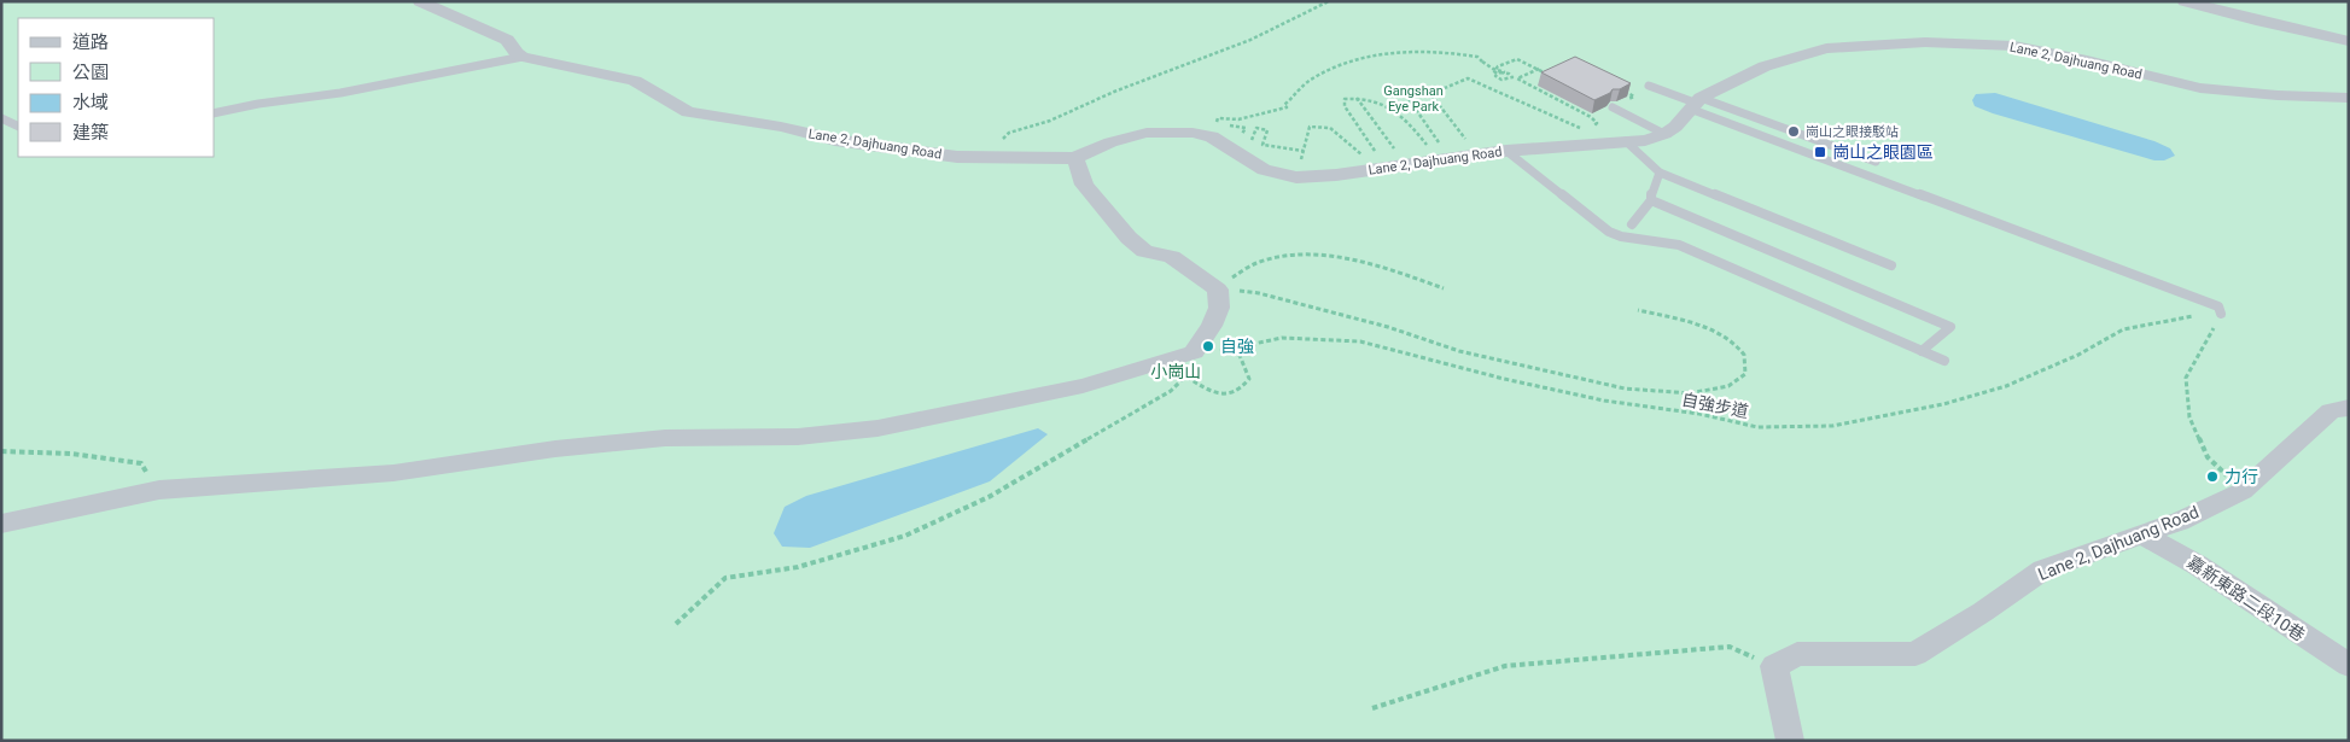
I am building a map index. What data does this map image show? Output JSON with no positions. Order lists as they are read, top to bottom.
{
  "streets": {
    "street": ["Lane 2, Dajhuang Road", "嘉新東路二段10巷"],
    "path": ["自強步道"]
  },
  "crossings": [
    ["Lane 2, Dajhuang Road", "嘉新東路二段10巷"]
  ],
  "parks": ["Gangshan Eye Park", "小崗山"],
  "places": {
    "other": ["崗山之眼接駁站", "自強", "力行"],
    "transit": ["崗山之眼園區"]
  },
  "legend": [
    "道路",
    "公園",
    "水域",
    "建築"
  ]
}
